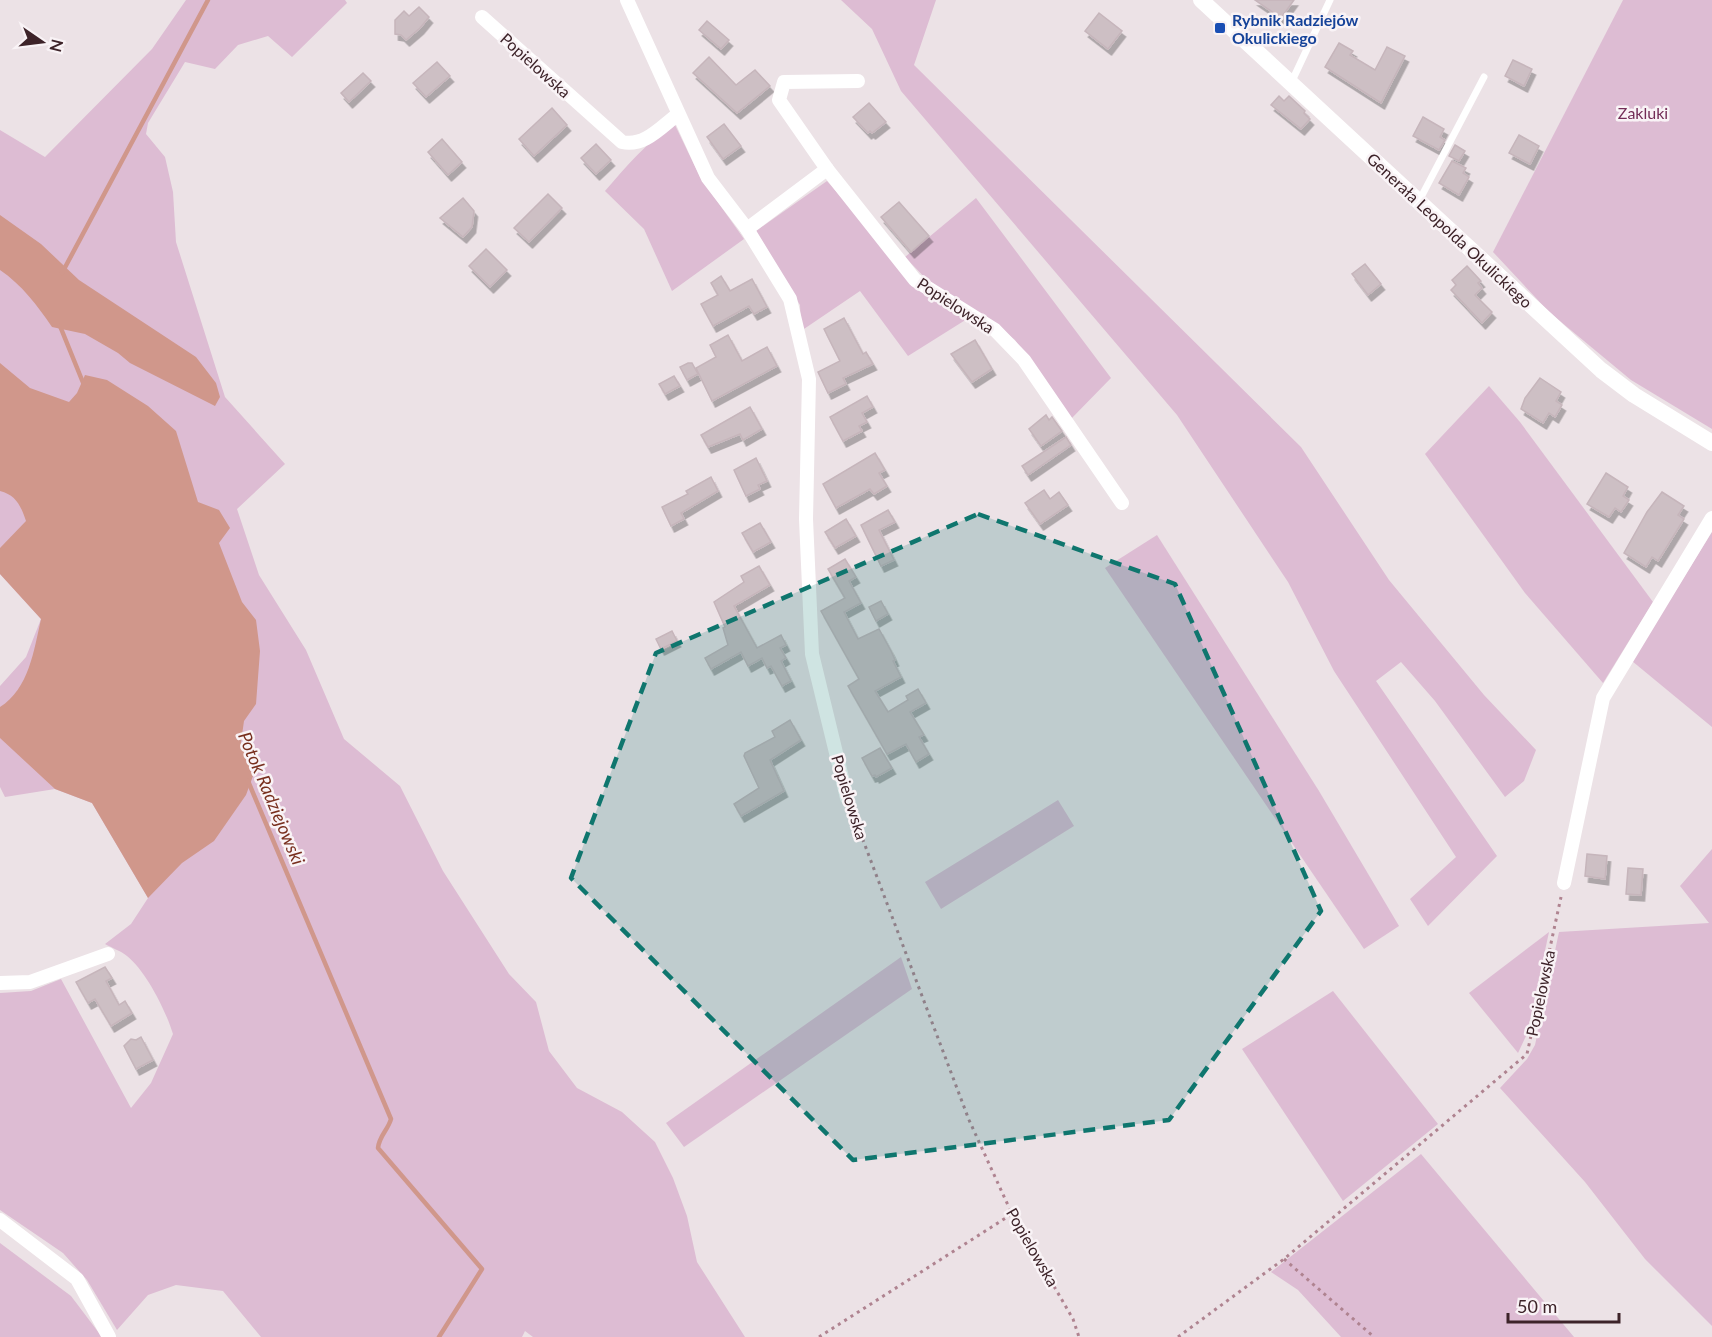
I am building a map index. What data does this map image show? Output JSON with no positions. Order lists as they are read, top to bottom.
{
  "streets": {
    "street": ["Popielowska", "Generała Leopolda Okulickiego"]
  },
  "water": ["Potok Radziejowski"],
  "parks": ["Zakluki"],
  "places": {
    "transit": ["Rybnik Radziejów Okulickiego"]
  },
  "scale_bar": "50 m",
  "north": "right"
}
